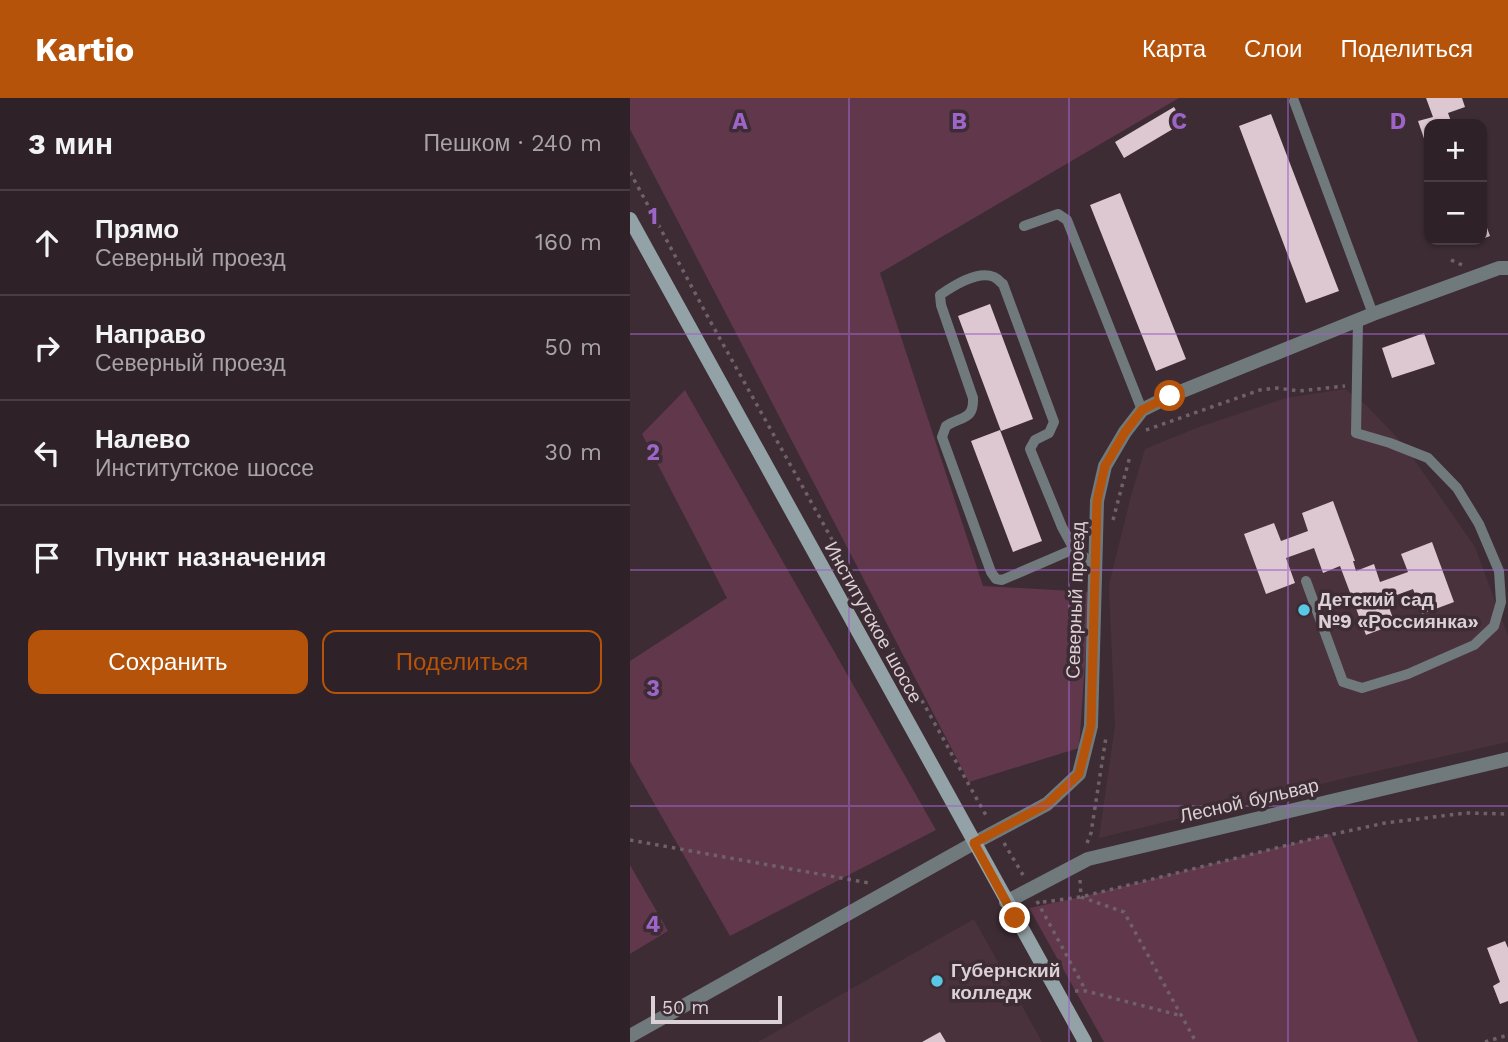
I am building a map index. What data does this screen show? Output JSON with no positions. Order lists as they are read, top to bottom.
{
  "streets": {
    "street": ["Северный проезд", "Институтское шоссе", "Лесной бульвар"]
  },
  "crossings": [
    ["Северный проезд", "Институтское шоссе"],
    ["Институтское шоссе", "Лесной бульвар"]
  ],
  "places": ["Детcкий сад №9 «Россиянка»", "Губернский колледж"],
  "scale_bar": "50 m",
  "page": {
    "header": "Kartio",
    "nav": ["Карта", "Слои", "Поделиться"],
    "heading": ["3 мин", "Пешком · 240 m"],
    "map_buttons": ["+", "−"],
    "list": [
      ["Прямо", "Северный проезд", "160 m"],
      ["Направо", "Северный проезд", "50 m"],
      ["Налево", "Институтское шоссе", "30 m"],
      "Пункт назначения"
    ],
    "buttons": ["Сохранить", "Поделиться"],
    "scale": "50 m"
  },
  "grid": {
    "columns": [
      "A",
      "B",
      "C",
      "D"
    ],
    "rows": [
      "1",
      "2",
      "3",
      "4"
    ]
  }
}
